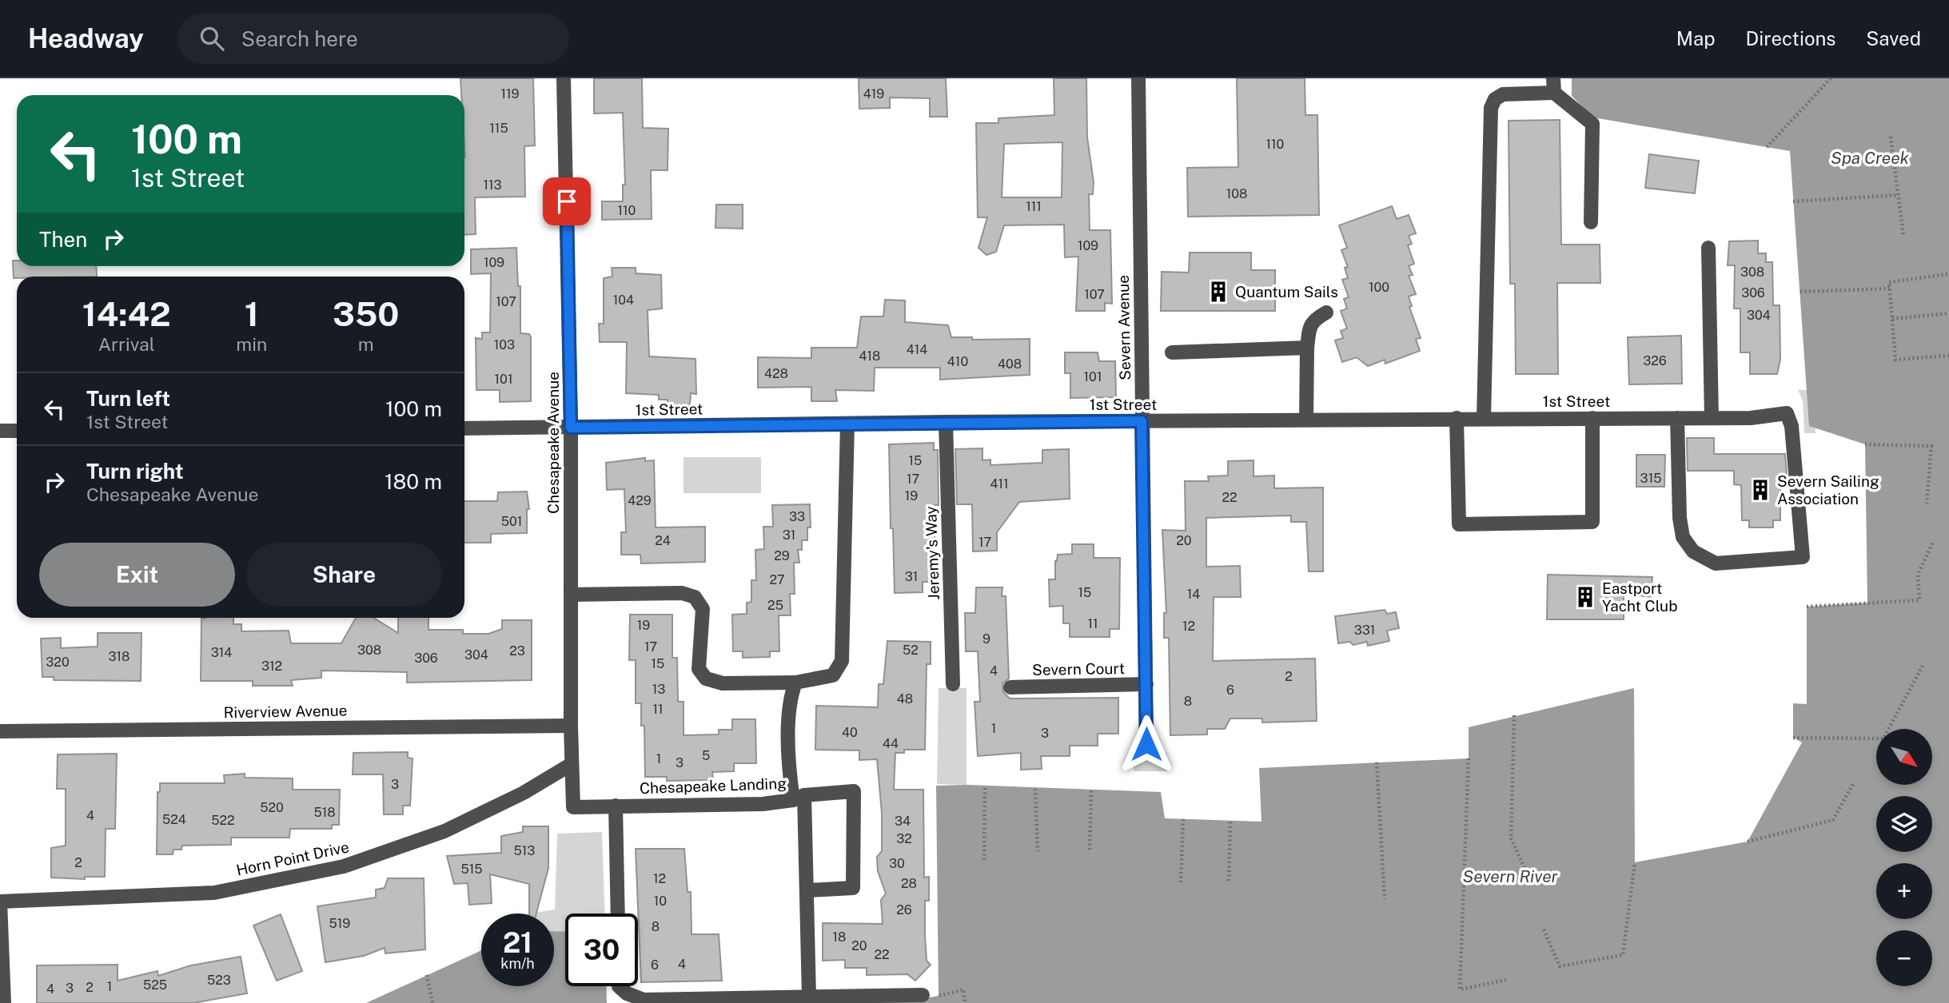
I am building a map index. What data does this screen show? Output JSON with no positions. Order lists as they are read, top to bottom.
{
  "streets": {
    "street": [
      "Severn Avenue",
      "1st Street",
      "Chesapeake Avenue",
      "Jeremy's Way",
      "Severn Court",
      "Riverview Avenue",
      "Chesapeake Landing",
      "Horn Point Drive"
    ]
  },
  "crossings": [
    ["Severn Avenue", "1st Street"],
    ["Severn Avenue", "Severn Court"],
    ["1st Street", "Chesapeake Avenue"],
    ["1st Street", "Jeremy's Way"],
    ["Chesapeake Avenue", "Riverview Avenue"],
    ["Chesapeake Avenue", "Chesapeake Landing"],
    ["Chesapeake Avenue", "Horn Point Drive"]
  ],
  "water": ["Spa Creek", "Severn River"],
  "places": {
    "building": ["Quantum Sails", "Severn Sailing Association", "Eastport Yacht Club"]
  },
  "house_numbers": [
    "119",
    "419",
    "115",
    "110",
    "113",
    "108",
    "111",
    "110",
    "109",
    "109",
    "308",
    "100",
    "306",
    "107",
    "104",
    "107",
    "304",
    "103",
    "414",
    "418",
    "326",
    "410",
    "408",
    "428",
    "101",
    "101",
    "15",
    "315",
    "17",
    "411",
    "19",
    "22",
    "429",
    "33",
    "501",
    "31",
    "24",
    "20",
    "17",
    "29",
    "31",
    "27",
    "15",
    "14",
    "25",
    "11",
    "19",
    "12",
    "331",
    "9",
    "17",
    "308",
    "52",
    "23",
    "314",
    "304",
    "318",
    "306",
    "320",
    "15",
    "312",
    "4",
    "2",
    "13",
    "6",
    "48",
    "8",
    "11",
    "1",
    "40",
    "3",
    "44",
    "5",
    "1",
    "3",
    "3",
    "520",
    "518",
    "4",
    "524",
    "522",
    "34",
    "32",
    "513",
    "2",
    "30",
    "515",
    "12",
    "28",
    "10",
    "26",
    "519",
    "8",
    "18",
    "20",
    "22",
    "4",
    "6",
    "523",
    "525",
    "1",
    "2",
    "3",
    "4"
  ],
  "north": "bottom right",
  "page": {
    "header": "Headway",
    "search": "Search here",
    "nav": ["Map", "Directions", "Saved"],
    "turn": ["100 m", "1st Street"],
    "then": "Then",
    "eta": [
      "14:42",
      "Arrival",
      "1",
      "min",
      "350",
      "m"
    ],
    "list": [
      {
        "name": "Turn left",
        "note": "1st Street",
        "value": "100 m"
      },
      {
        "name": "Turn right",
        "note": "Chesapeake Avenue",
        "value": "180 m"
      }
    ],
    "buttons": ["Exit", "Share"],
    "map_buttons": ["+", "−"],
    "speed": "21 km/h",
    "limit": "30"
  }
}
